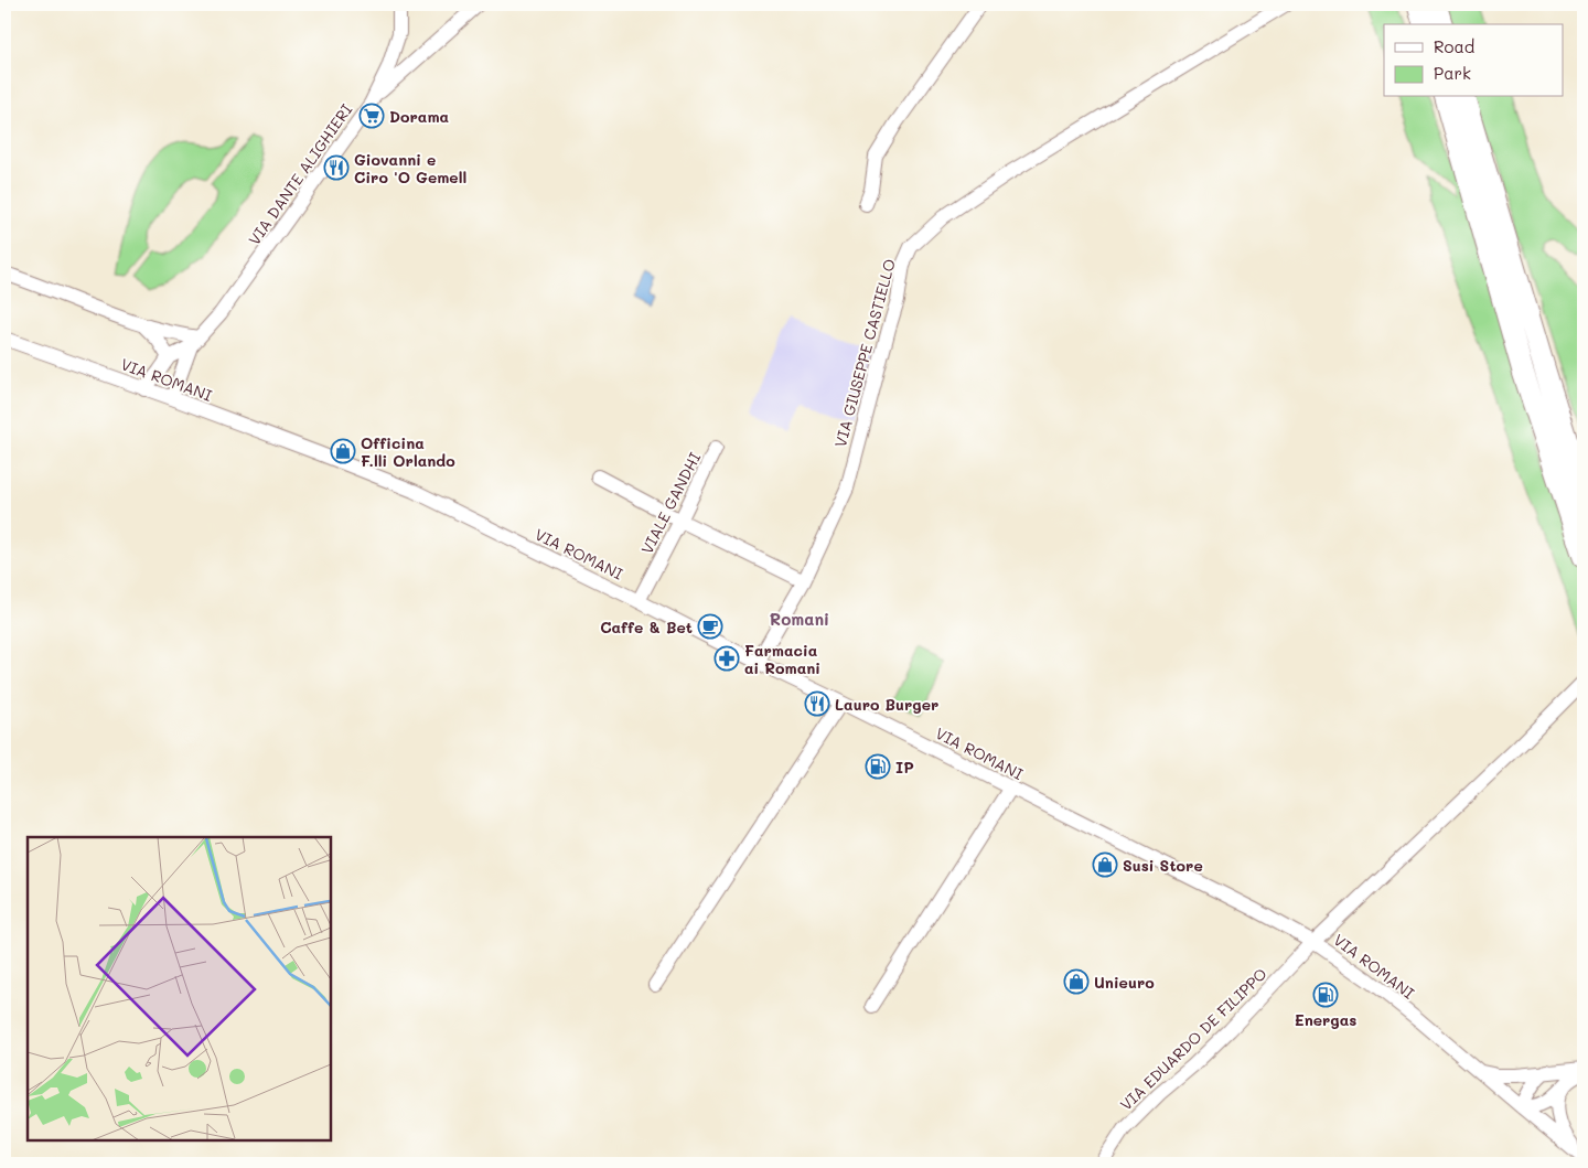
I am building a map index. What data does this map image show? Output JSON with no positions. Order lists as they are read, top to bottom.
{
  "streets": {
    "street": [
      "VIA DANTE ALIGHIERI",
      "VIA GIUSEPPE CASTIELLO",
      "VIA ROMANI",
      "VIALE GANDHI",
      "VIA EDUARDO DE FILIPPO"
    ]
  },
  "crossings": [
    ["VIA DANTE ALIGHIERI", "VIA ROMANI"],
    ["VIA GIUSEPPE CASTIELLO", "VIA ROMANI"],
    ["VIA ROMANI", "VIALE GANDHI"],
    ["VIA ROMANI", "VIA EDUARDO DE FILIPPO"]
  ],
  "districts": ["Romani"],
  "places": {
    "supermarket": ["Dorama"],
    "restaurant": ["Giovanni e Ciro 'O Gemell", "Lauro Burger"],
    "shop": ["Officina F.lli Orlando", "Susi Store", "Unieuro"],
    "cafe": ["Caffe & Bet"],
    "pharmacy": ["Farmacia ai Romani"],
    "fuel station": ["IP", "Energas"]
  },
  "legend": ["Road", "Park"]
}
